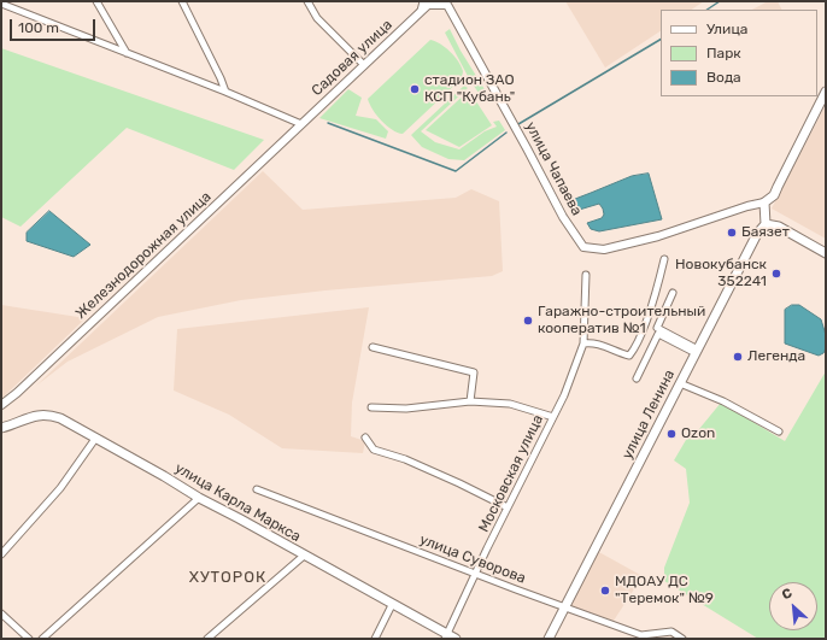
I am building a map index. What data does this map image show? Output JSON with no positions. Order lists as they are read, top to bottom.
{
  "streets": {
    "main road": ["улица Ленина", "улица Карла Маркса"],
    "street": [
      "Садовая улица",
      "улица Чапаева",
      "Железнодорожная улица",
      "Московская улица",
      "улица Суворова"
    ]
  },
  "crossings": [
    ["Садовая улица", "улица Чапаева"],
    ["Садовая улица", "Железнодорожная улица"],
    ["улица Ленина", "улица Суворова"],
    ["Московская улица", "улица Карла Маркса"],
    ["Московская улица", "улица Суворова"]
  ],
  "districts": ["ХУТОРОК"],
  "places": [
    "стадион ЗАО КСП \"Кубань\"",
    "Баязет",
    "Новокубанск 352241",
    "Гаражно-строительный кооператив №1",
    "Легенда",
    "Ozon",
    "МДОАУ ДС \"Теремок\" №9"
  ],
  "legend": ["Улица", "Парк", "Вода"],
  "scale_bar": "100 m",
  "north": "top left"
}
